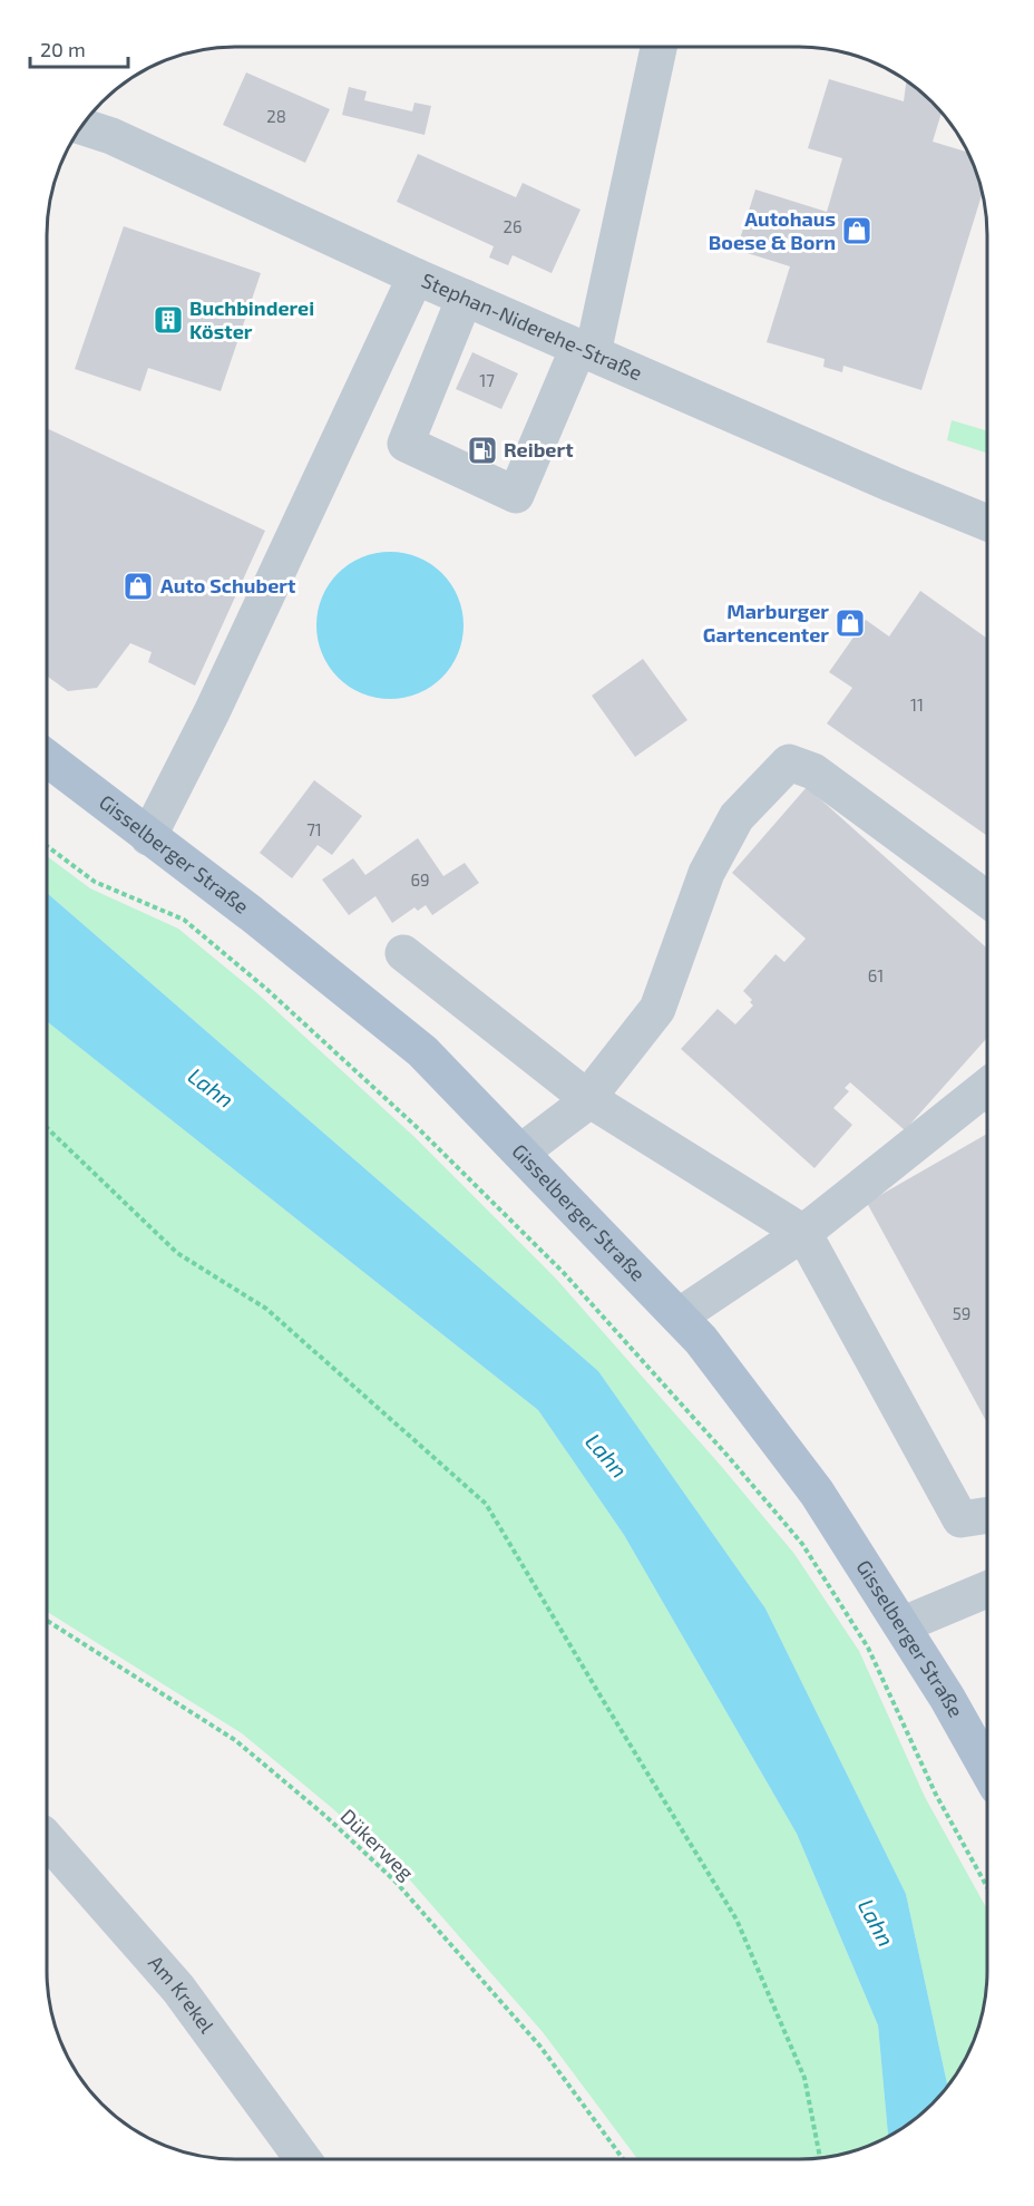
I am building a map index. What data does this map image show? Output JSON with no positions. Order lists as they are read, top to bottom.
{
  "streets": {
    "main road": ["Gisselberger Straße"],
    "street": ["Stephan-Niderehe-Straße", "Am Krekel"],
    "path": ["Dükerweg"]
  },
  "water": ["Lahn"],
  "places": {
    "shop": ["Autohaus Boese & Born", "Auto Schubert", "Marburger Gartencenter"],
    "building": ["Buchbinderei Köster"],
    "fuel station": ["Reibert"]
  },
  "house_numbers": [
    "28",
    "26",
    "17",
    "11",
    "71",
    "69",
    "61",
    "59"
  ],
  "scale_bar": "20 m"
}
